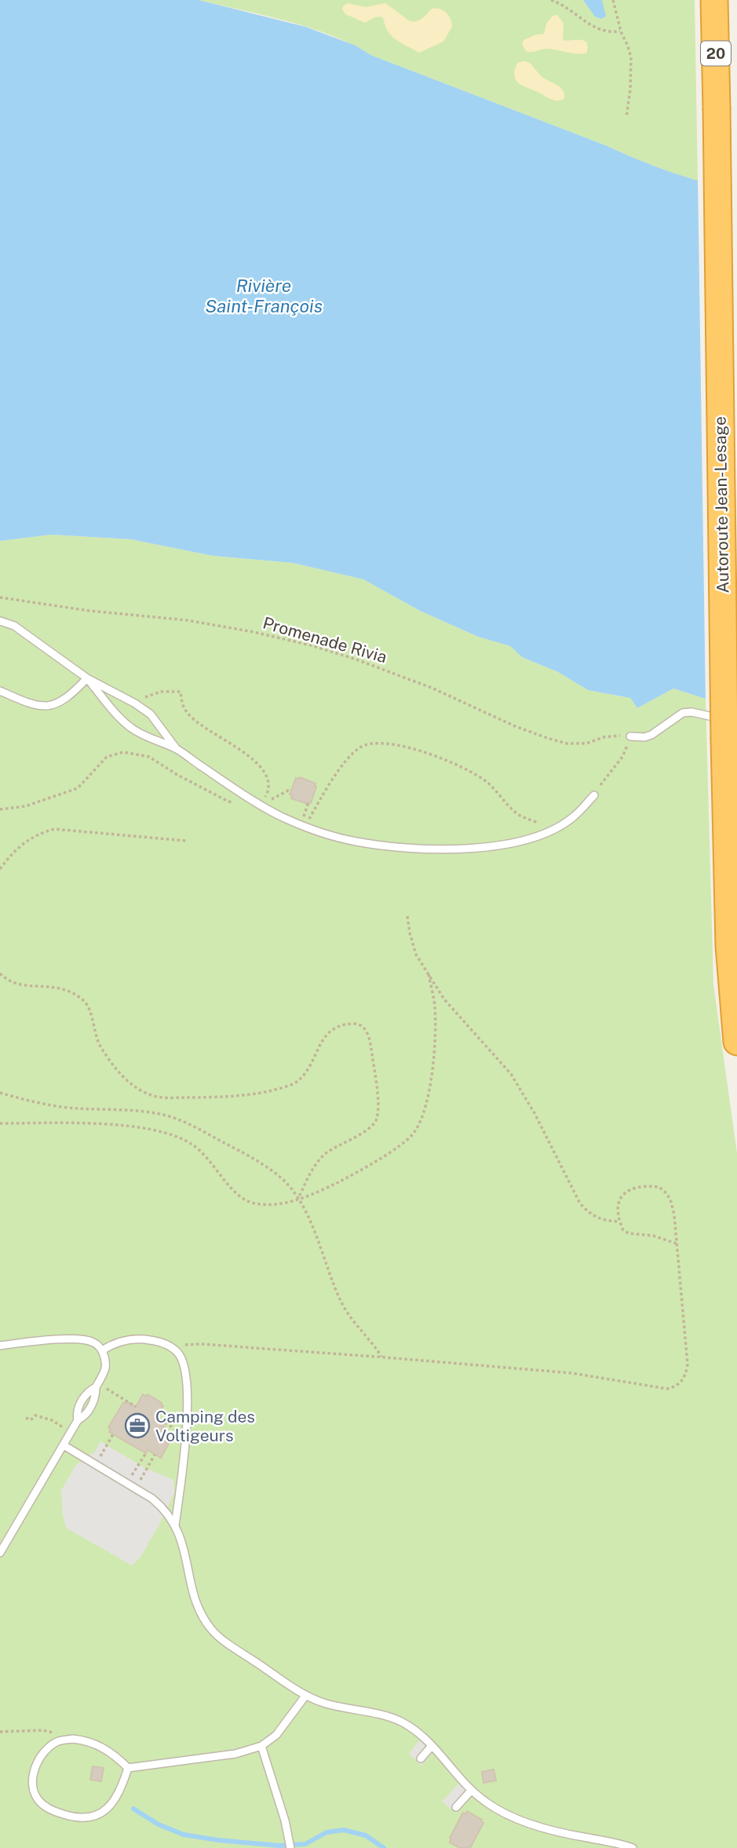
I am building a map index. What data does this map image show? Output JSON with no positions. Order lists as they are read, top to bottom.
{
  "streets": {
    "highway": ["20", "Autoroute Jean-Lesage"],
    "path": ["Promenade Rivia"]
  },
  "water": ["Rivière Saint-François"],
  "places": {
    "office": ["Camping des Voltigeurs"]
  }
}
